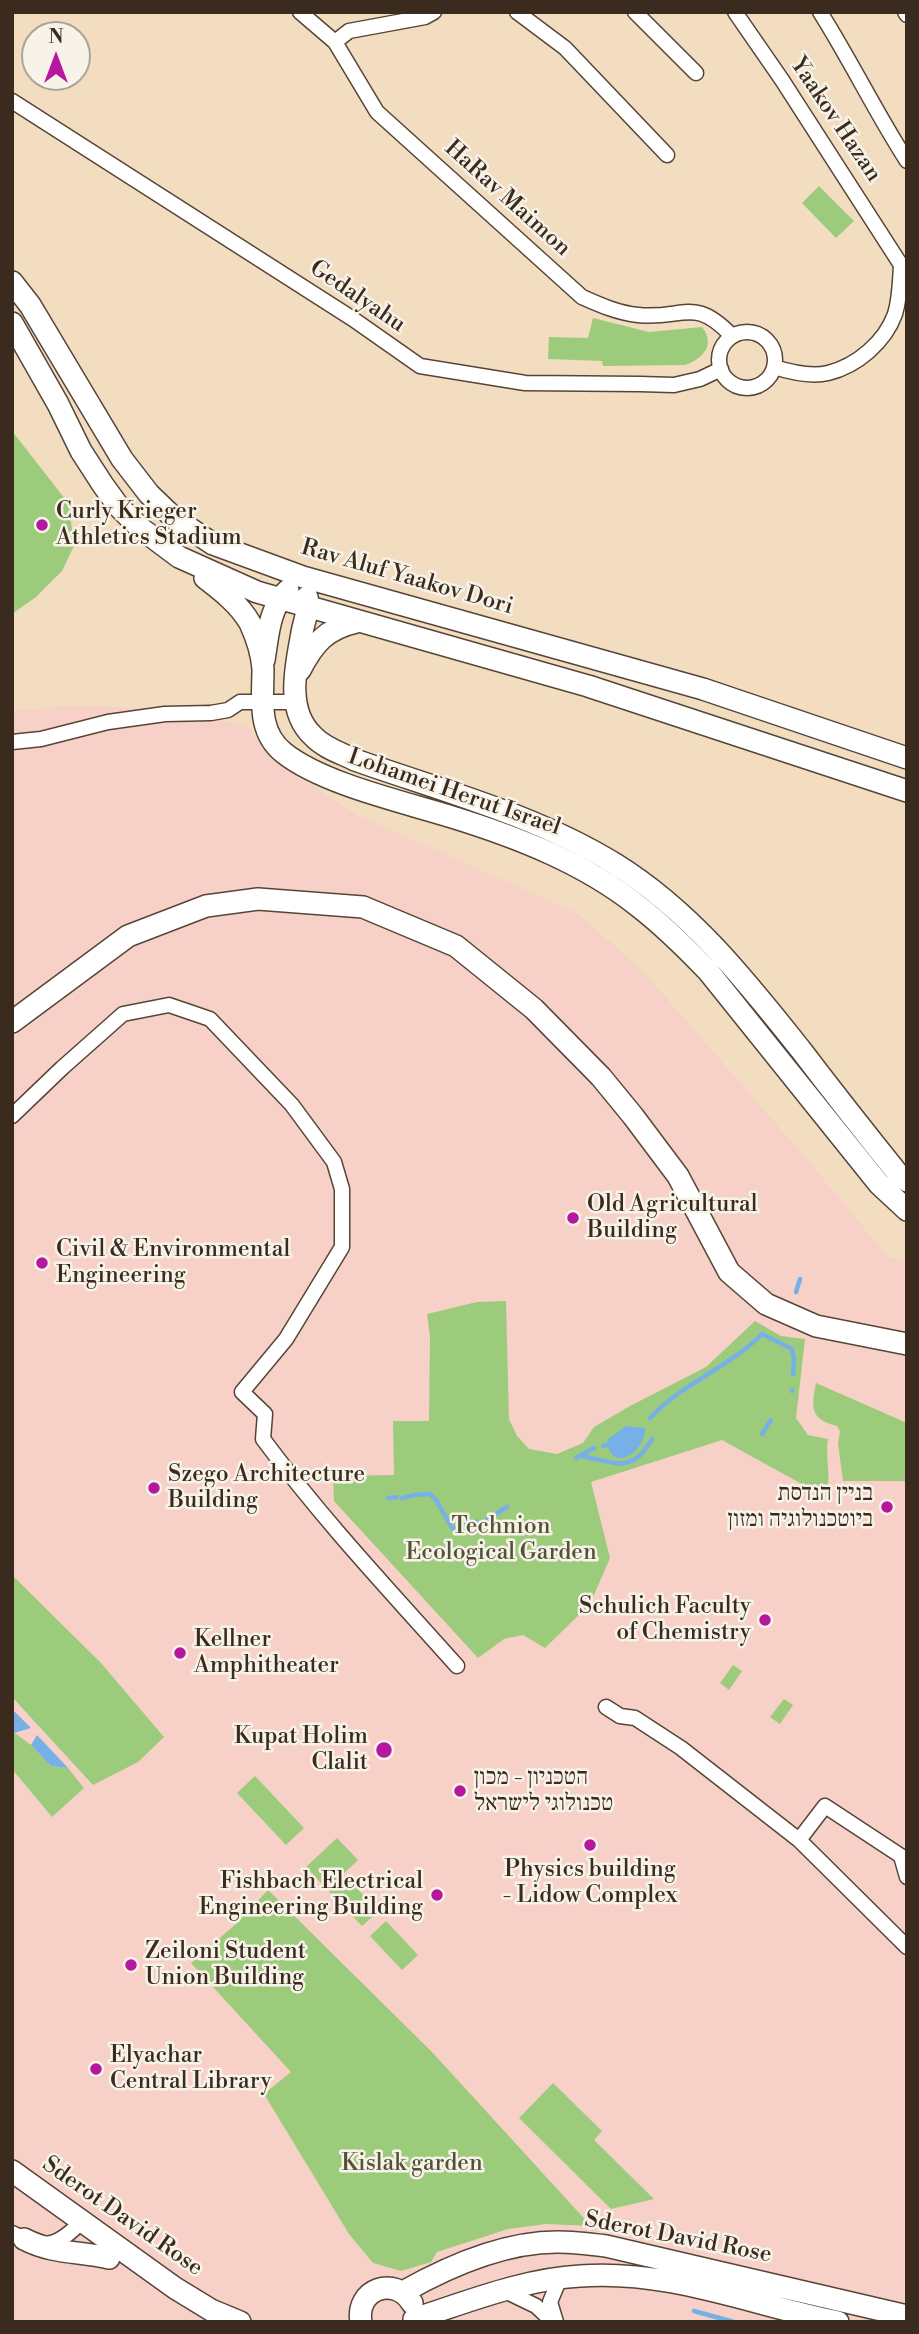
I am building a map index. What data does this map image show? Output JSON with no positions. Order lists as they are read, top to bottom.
{
  "streets": {
    "main road": ["Rav Aluf Yaakov Dori", "Lohamei Herut Israel", "Sderot David Rose"],
    "street": ["Yaakov Hazan", "HaRav Maimon", "Gedalyahu"]
  },
  "crossings": [
    ["Yaakov Hazan", "HaRav Maimon"],
    ["Yaakov Hazan", "Gedalyahu"],
    ["HaRav Maimon", "Gedalyahu"]
  ],
  "parks": ["Technion Ecological Garden", "Kislak garden"],
  "places": [
    "Curly Krieger Athletics Stadium",
    "Old Agricultural Building",
    "Civil & Environmental Engineering",
    "Szego Architecture Building",
    "בניין הנדסת ביוטכנולוגיה ומזון",
    "Schulich Faculty of Chemistry",
    "Kellner Amphitheater",
    "Kupat Holim Clalit",
    "הטכניון - מכון טכנולוגי לישראל",
    "Physics building - Lidow Complex",
    "Fishbach Electrical Engineering Building",
    "Zeiloni Student Union Building",
    "Elyachar Central Library"
  ],
  "north": "top"
}
